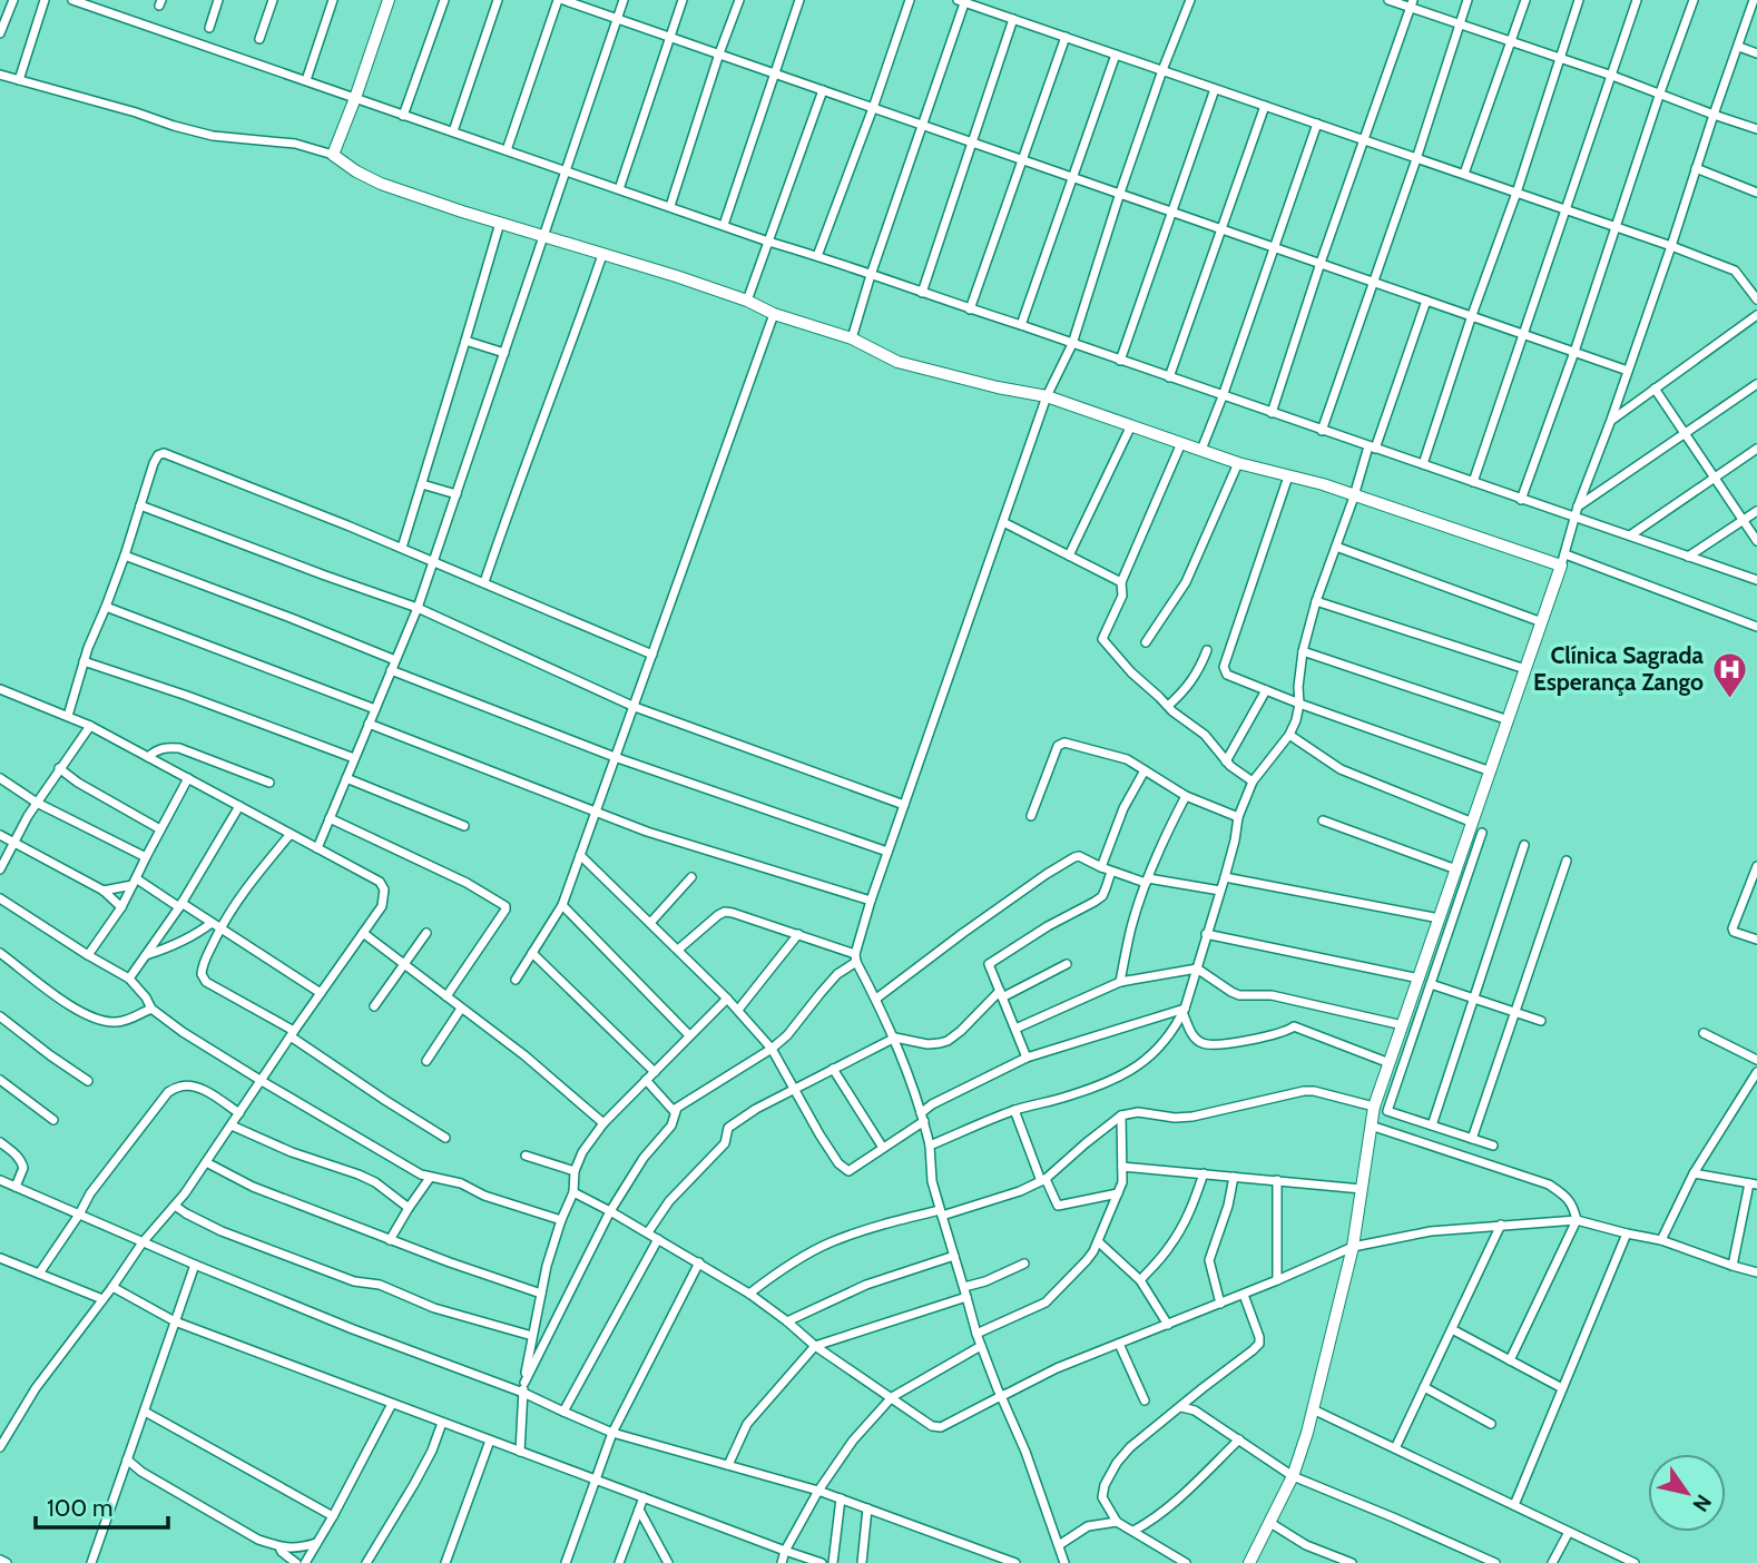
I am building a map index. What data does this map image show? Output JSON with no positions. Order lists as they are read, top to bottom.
{
  "places": {
    "hospital": ["Clínica Sagrada Esperança Zango"]
  },
  "scale_bar": "100 m",
  "north": "bottom right"
}
